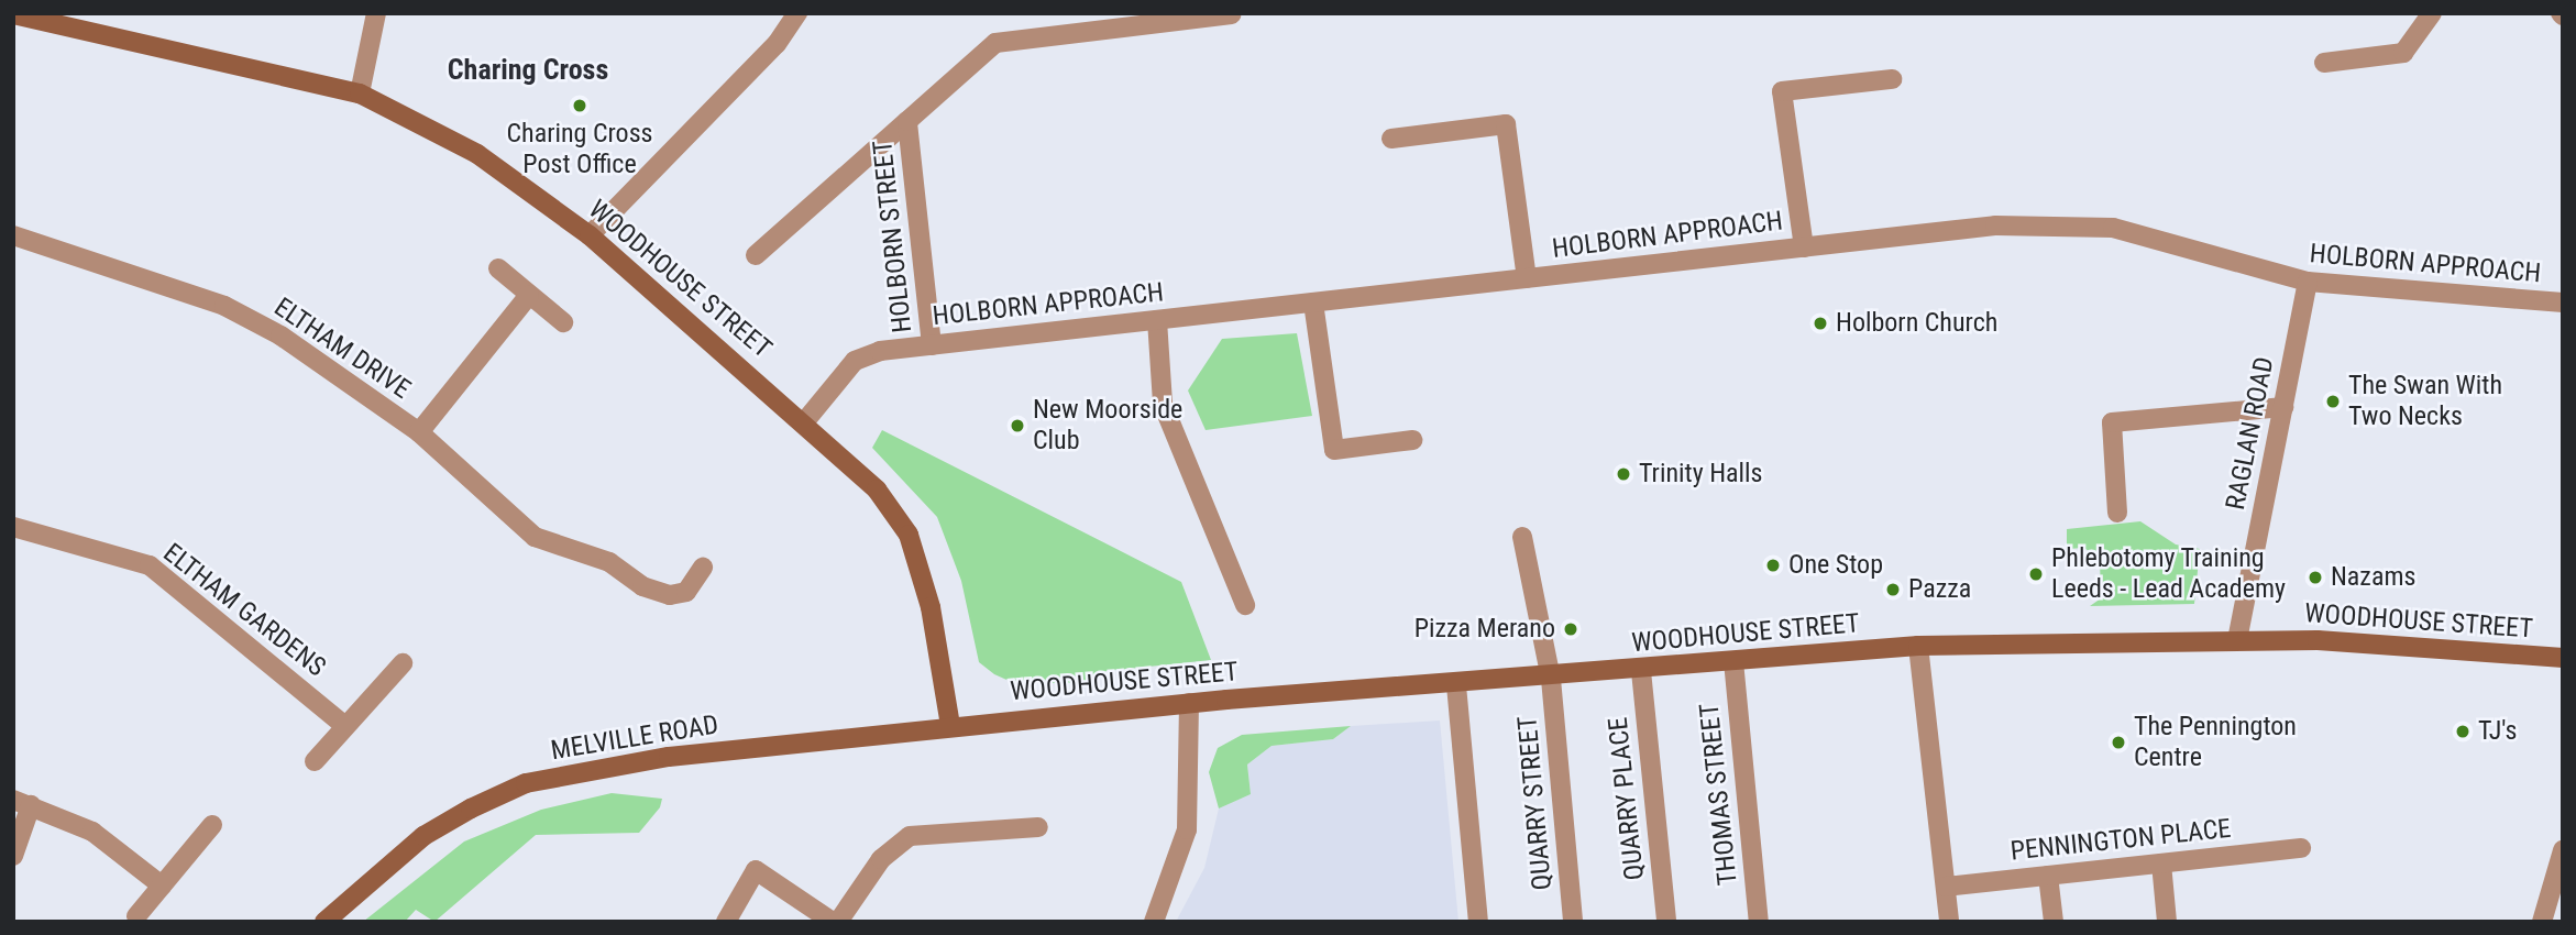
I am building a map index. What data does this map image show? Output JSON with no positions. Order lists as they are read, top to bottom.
{
  "streets": {
    "street": [
      "HOLBORN APPROACH",
      "HOLBORN STREET",
      "WOODHOUSE STREET",
      "ELTHAM DRIVE",
      "RAGLAN ROAD",
      "ELTHAM GARDENS",
      "MELVILLE ROAD",
      "THOMAS STREET",
      "QUARRY PLACE",
      "QUARRY STREET",
      "PENNINGTON PLACE"
    ]
  },
  "crossings": [
    ["HOLBORN APPROACH", "HOLBORN STREET"],
    ["HOLBORN APPROACH", "WOODHOUSE STREET"],
    ["HOLBORN APPROACH", "RAGLAN ROAD"],
    ["WOODHOUSE STREET", "RAGLAN ROAD"],
    ["WOODHOUSE STREET", "MELVILLE ROAD"],
    ["WOODHOUSE STREET", "THOMAS STREET"],
    ["WOODHOUSE STREET", "QUARRY PLACE"],
    ["WOODHOUSE STREET", "QUARRY STREET"]
  ],
  "districts": ["Charing Cross"],
  "places": [
    "Charing Cross Post Office",
    "Holborn Church",
    "The Swan With Two Necks",
    "New Moorside Club",
    "Trinity Halls",
    "One Stop",
    "Phlebotomy Training Leeds - Lead Academy",
    "Nazams",
    "Pazza",
    "Pizza Merano",
    "TJ's",
    "The Pennington Centre"
  ]
}
